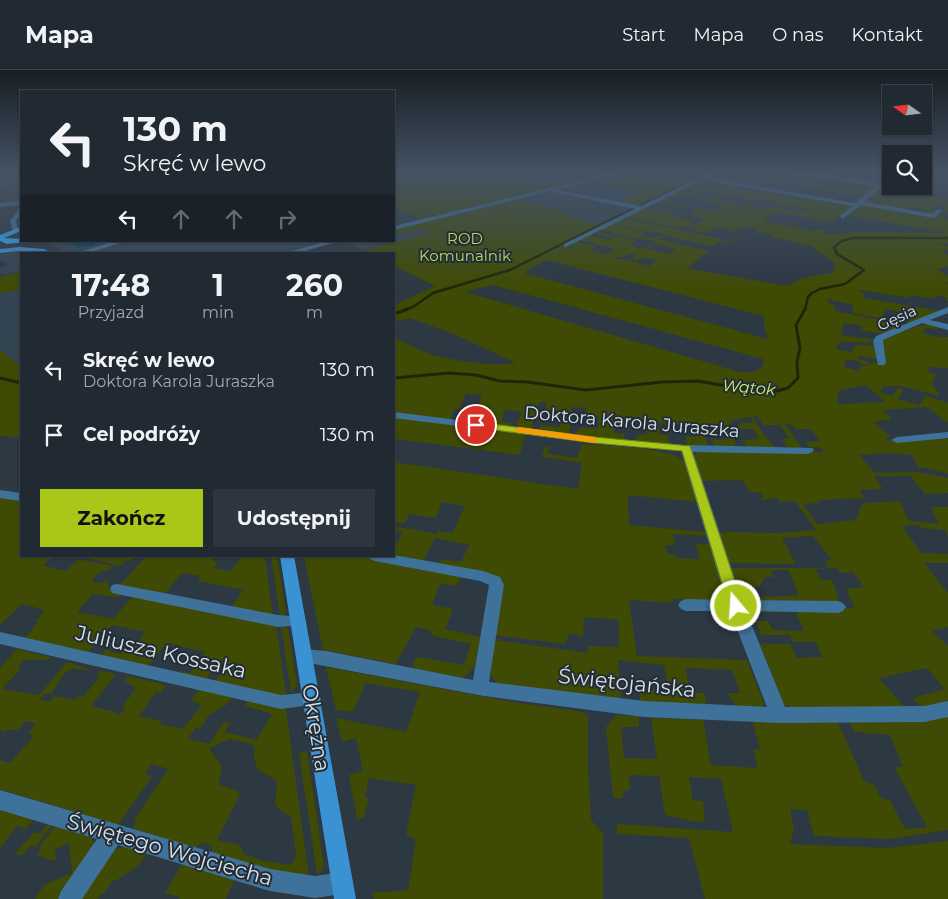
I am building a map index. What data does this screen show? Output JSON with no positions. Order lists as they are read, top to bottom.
{
  "streets": {
    "street": [
      "Gęsia",
      "Doktora Karola Juraszka",
      "Juliusza Kossaka",
      "Świętojańska",
      "Okrężna",
      "Świętego Wojciecha"
    ]
  },
  "crossings": [
    ["Juliusza Kossaka", "Okrężna"],
    ["Świętojańska", "Okrężna"],
    ["Okrężna", "Świętego Wojciecha"]
  ],
  "water": ["Wątok"],
  "parks": ["ROD Komunalnik"],
  "north": "left",
  "page": {
    "header": "Mapa",
    "nav": [
      "Start",
      "Mapa",
      "O nas",
      "Kontakt"
    ],
    "turn": ["130 m", "Skręć w lewo"],
    "eta": [
      "17:48",
      "Przyjazd",
      "1",
      "min",
      "260",
      "m"
    ],
    "list": [
      {
        "name": "Skręć w lewo",
        "note": "Doktora Karola Juraszka",
        "value": "130 m"
      },
      {
        "name": "Cel podróży",
        "value": "130 m"
      }
    ],
    "buttons": ["Zakończ", "Udostępnij"]
  }
}
